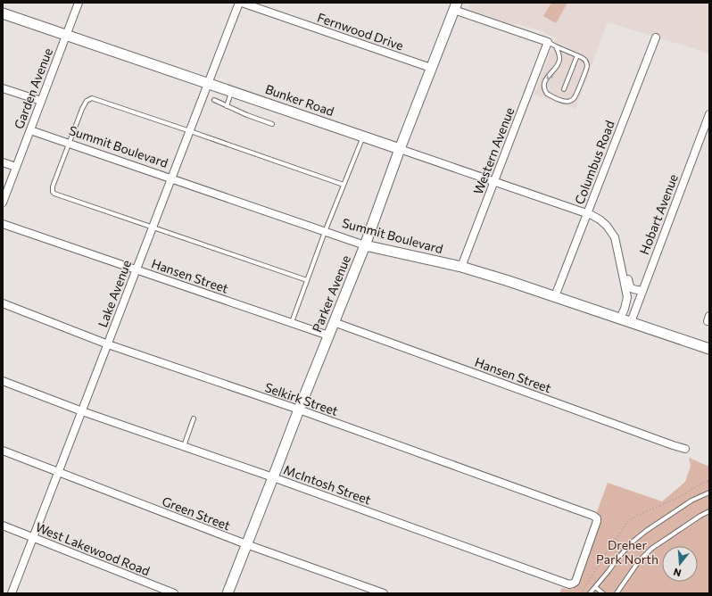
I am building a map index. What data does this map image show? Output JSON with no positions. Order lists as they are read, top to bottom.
{
  "streets": {
    "street": [
      "Fernwood Drive",
      "Garden Avenue",
      "Bunker Road",
      "Summit Boulevard",
      "Western Avenue",
      "Columbus Road",
      "Hobart Avenue",
      "Hansen Street",
      "Lake Avenue",
      "Parker Avenue",
      "Selkirk Street",
      "McIntosh Street",
      "Green Street",
      "West Lakewood Road"
    ]
  },
  "crossings": [
    ["Fernwood Drive", "Lake Avenue"],
    ["Fernwood Drive", "Parker Avenue"],
    ["Garden Avenue", "Bunker Road"],
    ["Garden Avenue", "Summit Boulevard"],
    ["Bunker Road", "Western Avenue"],
    ["Bunker Road", "Columbus Road"],
    ["Bunker Road", "Lake Avenue"],
    ["Bunker Road", "Parker Avenue"],
    ["Summit Boulevard", "Western Avenue"],
    ["Summit Boulevard", "Columbus Road"],
    ["Summit Boulevard", "Hobart Avenue"],
    ["Summit Boulevard", "Lake Avenue"],
    ["Summit Boulevard", "Parker Avenue"],
    ["Hansen Street", "Lake Avenue"],
    ["Hansen Street", "Parker Avenue"],
    ["Lake Avenue", "Selkirk Street"],
    ["Lake Avenue", "McIntosh Street"],
    ["Lake Avenue", "Green Street"],
    ["Lake Avenue", "West Lakewood Road"],
    ["Parker Avenue", "Selkirk Street"],
    ["Parker Avenue", "McIntosh Street"],
    ["Parker Avenue", "Green Street"],
    ["Selkirk Street", "McIntosh Street"]
  ],
  "parks": ["Dreher Park North"],
  "north": "bottom"
}
